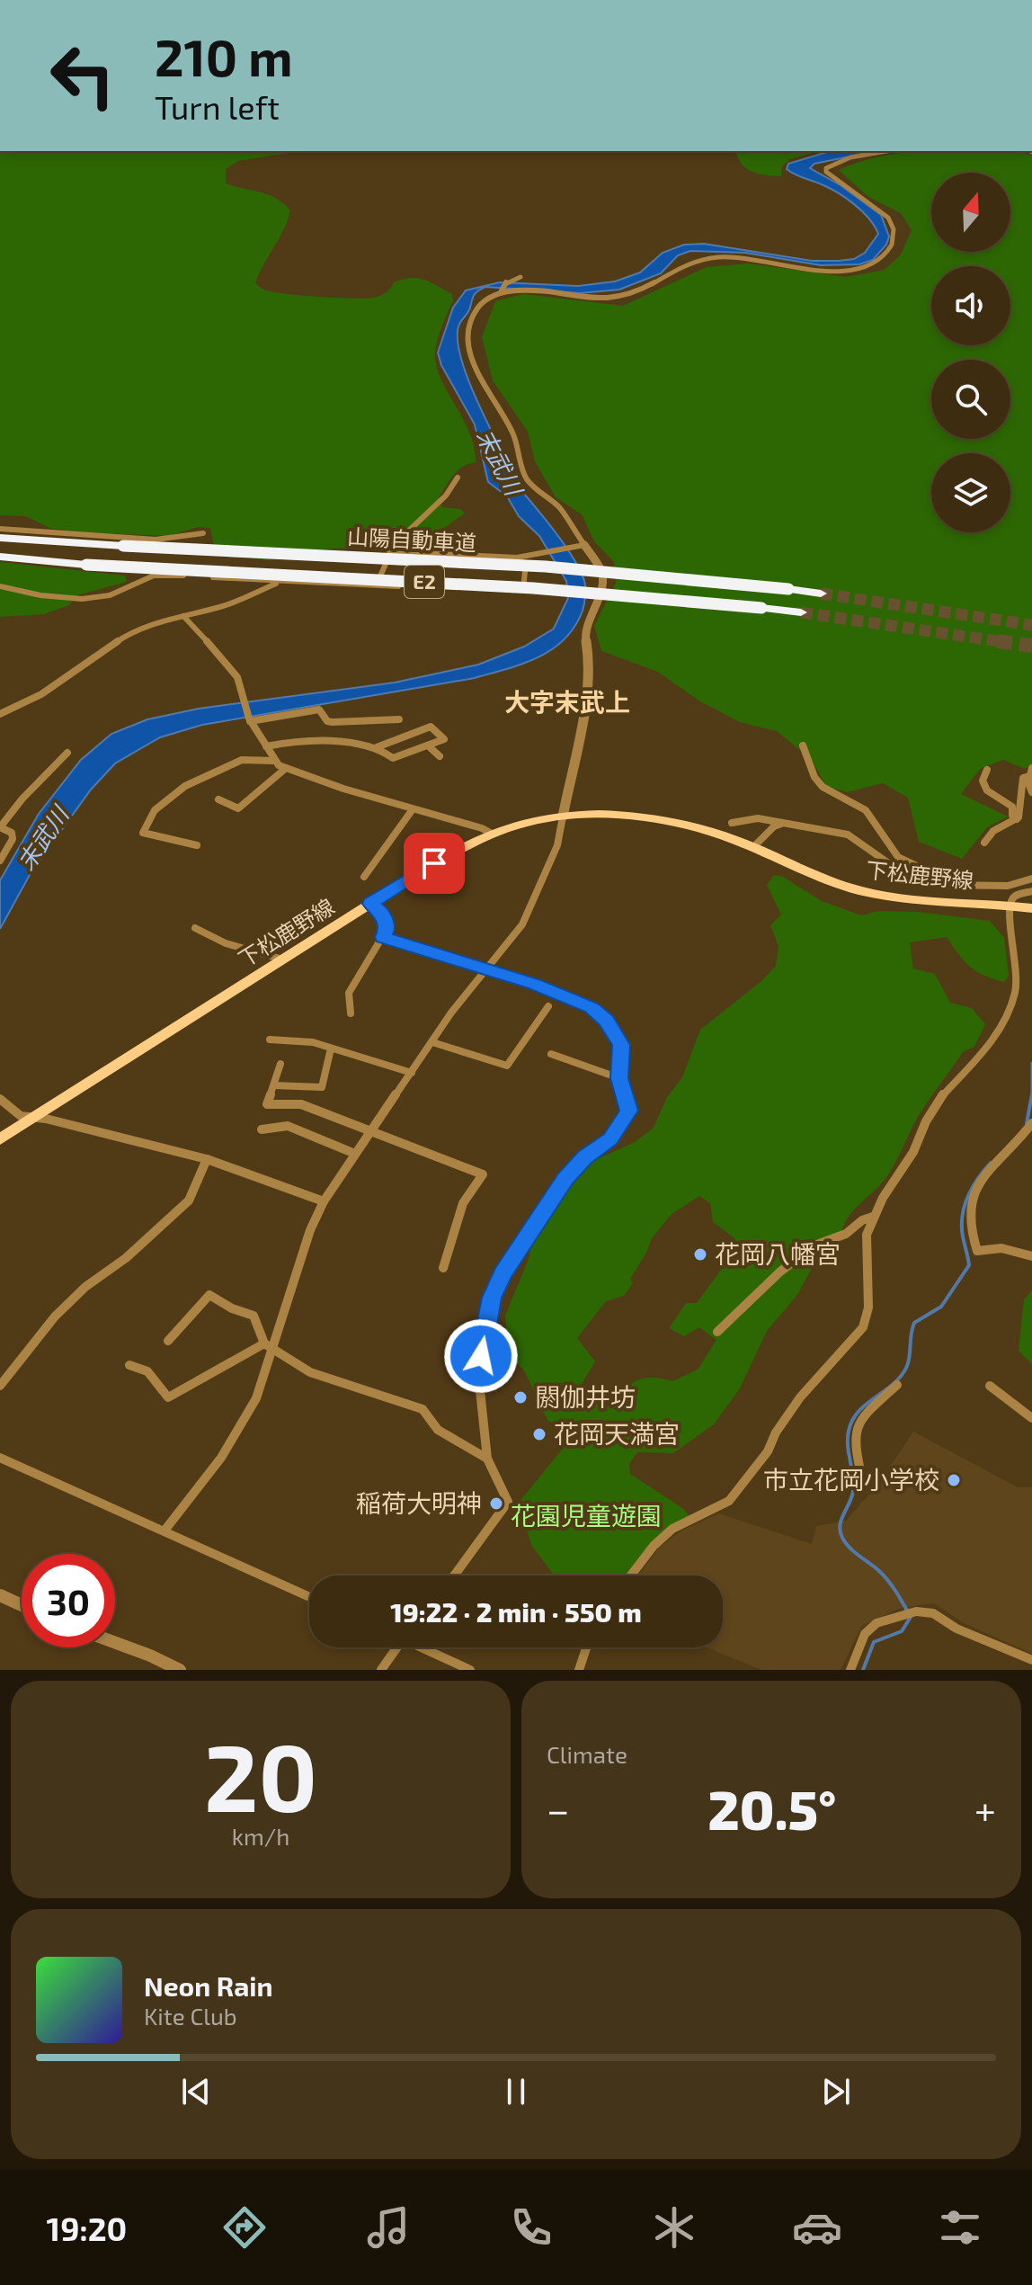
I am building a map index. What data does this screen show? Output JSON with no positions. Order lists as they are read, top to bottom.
{
  "streets": {
    "highway": ["山陽自動車道", "E2"],
    "main road": ["下松鹿野線"]
  },
  "districts": ["大字末武上"],
  "water": ["末武川"],
  "parks": ["花園児童遊園"],
  "places": [
    "花岡八幡宮",
    "閼伽井坊",
    "花岡天満宮",
    "市立花岡小学校",
    "稲荷大明神"
  ],
  "north": "top",
  "page": {
    "turn": ["210 m", "Turn left"],
    "limit": "30",
    "trip": "19:22 · 2 min · 550 m",
    "tile": [
      ["20", "km/h"],
      "Climate"
    ],
    "heat": ["−", "20.5°", "+"],
    "song": ["Neon Rain", "Kite Club"],
    "tabs": "19:20"
  }
}
